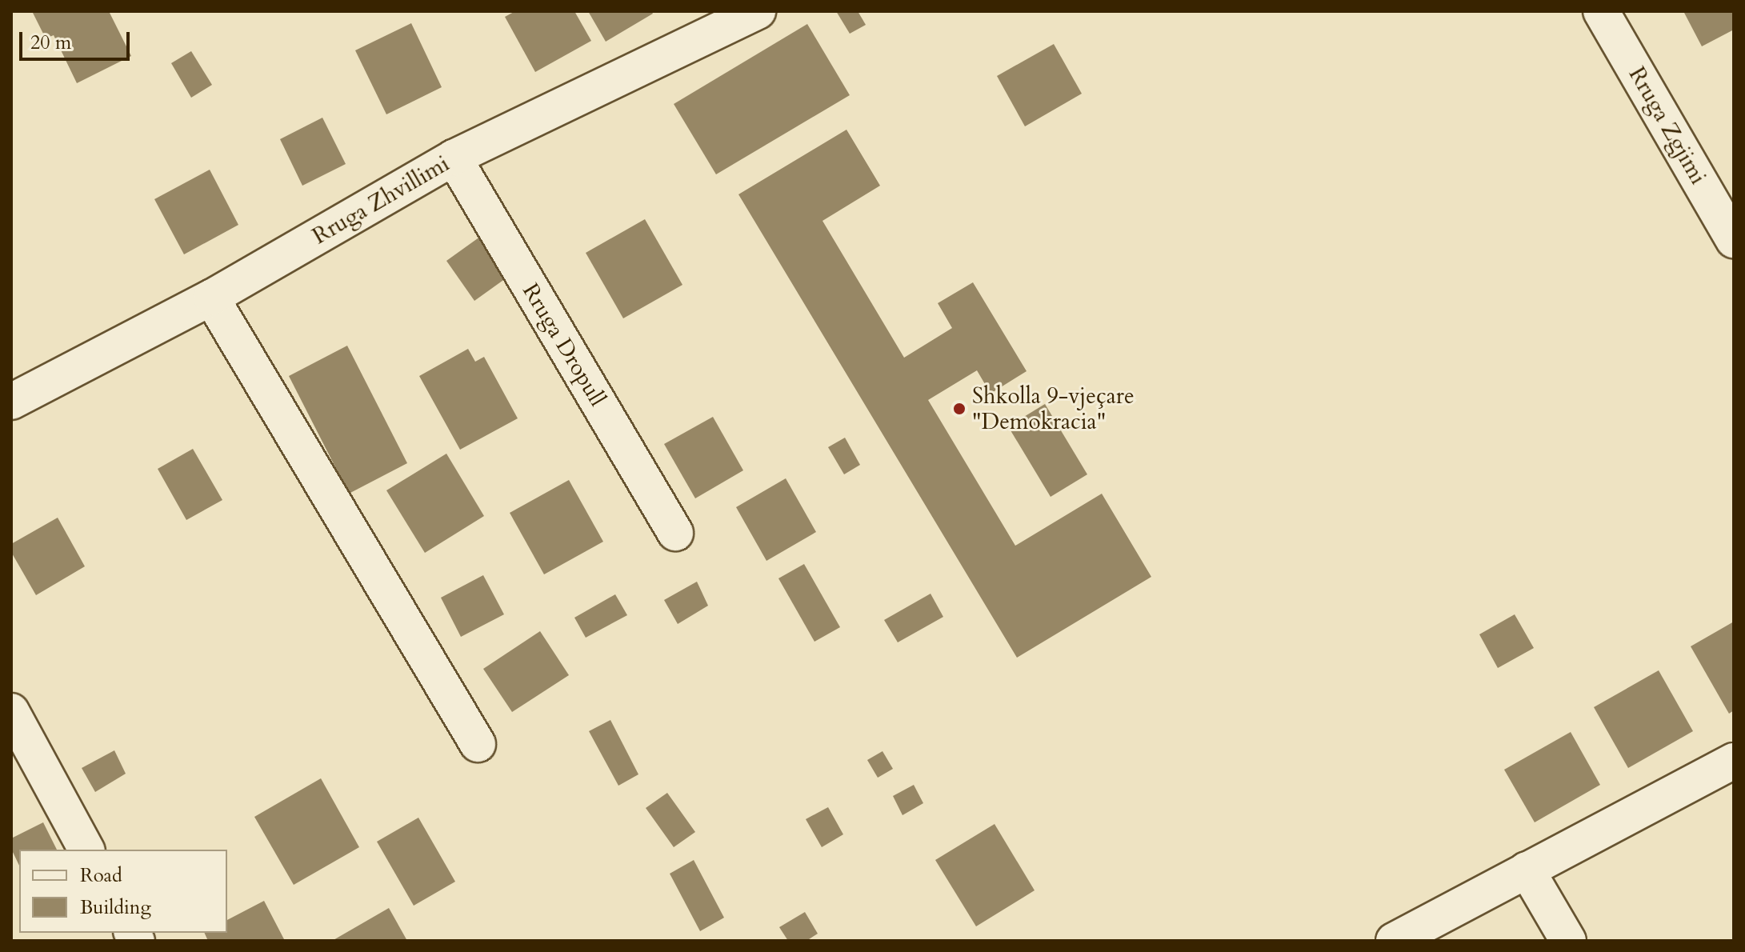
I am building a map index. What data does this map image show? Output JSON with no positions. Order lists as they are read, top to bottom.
{
  "streets": {
    "street": ["Rruga Zgjimi", "Rruga Zhvillimi", "Rruga Dropull"]
  },
  "crossings": [
    ["Rruga Zhvillimi", "Rruga Dropull"]
  ],
  "places": ["Shkolla 9-vjeçare \"Demokracia\""],
  "legend": ["Road", "Building"],
  "scale_bar": "20 m"
}
